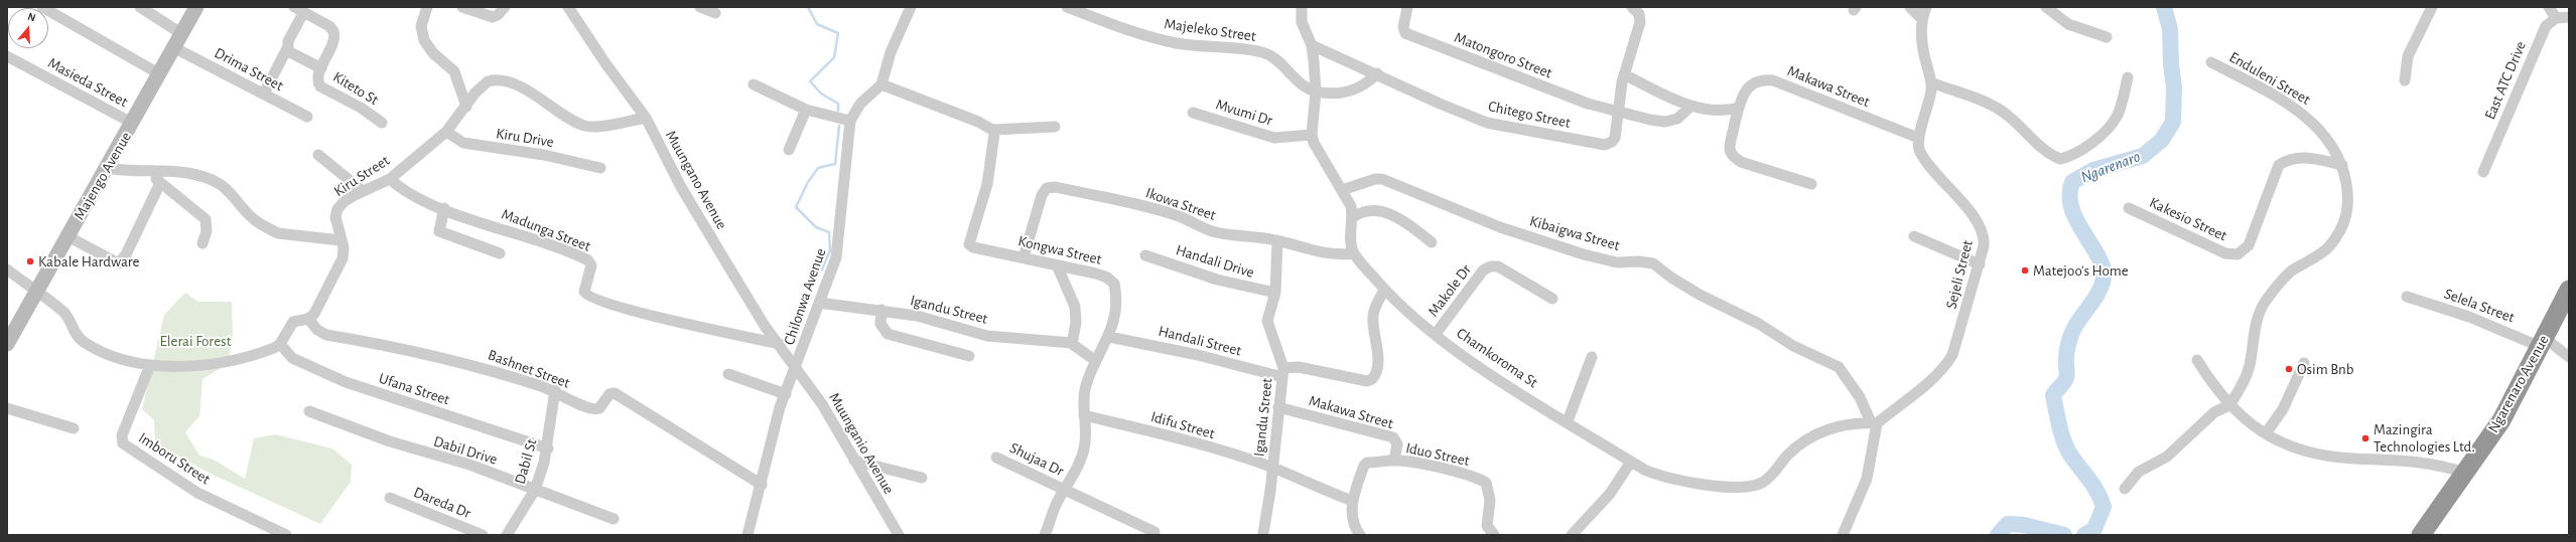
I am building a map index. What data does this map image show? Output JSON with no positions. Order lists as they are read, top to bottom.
{
  "streets": {
    "highway": ["Ngarenaro Avenue"],
    "street": [
      "Majeleko Street",
      "Matongoro Street",
      "Drima Street",
      "Enduleni Street",
      "East ATC Drive",
      "Masieda Street",
      "Makawa Street",
      "Kiteto St",
      "Mvumi Dr",
      "Chitego Street",
      "Kiru Drive",
      "Majengo Avenue",
      "Kiru Street",
      "Muungano Avenue",
      "Ikowa Street",
      "Kakesio Street",
      "Madunga Street",
      "Kibaigwa Street",
      "Kongwa Street",
      "Handali Drive",
      "Sejeli Street",
      "Makole Dr",
      "Chilonwa Avenue",
      "Selela Street",
      "Igandu Street",
      "Handali Street",
      "Chamkoroma St",
      "Bashnet Street",
      "Ufana Street",
      "Idifu Street",
      "Muunganio Avenue",
      "Dabil Drive",
      "Iduo Street",
      "Imboru Street",
      "Shujaa Dr",
      "Dabil St",
      "Dareda Dr"
    ]
  },
  "crossings": [
    ["Matongoro Street", "Chitego Street"],
    ["Drima Street", "Majengo Avenue"],
    ["Enduleni Street", "Kakesio Street"],
    ["Masieda Street", "Majengo Avenue"],
    ["Makawa Street", "Sejeli Street"],
    ["Makawa Street", "Igandu Street"],
    ["Makawa Street", "Iduo Street"],
    ["Kiru Drive", "Kiru Street"],
    ["Kiru Street", "Muungano Avenue"],
    ["Kiru Street", "Madunga Street"],
    ["Kiru Street", "Bashnet Street"],
    ["Muungano Avenue", "Madunga Street"],
    ["Muungano Avenue", "Chilonwa Avenue"],
    ["Muungano Avenue", "Muunganio Avenue"],
    ["Ikowa Street", "Kongwa Street"],
    ["Ikowa Street", "Chamkoroma St"],
    ["Kibaigwa Street", "Sejeli Street"],
    ["Kibaigwa Street", "Chamkoroma St"],
    ["Kongwa Street", "Handali Street"],
    ["Kongwa Street", "Idifu Street"],
    ["Kongwa Street", "Shujaa Dr"],
    ["Sejeli Street", "Chamkoroma St"],
    ["Makole Dr", "Chamkoroma St"],
    ["Chilonwa Avenue", "Igandu Street"],
    ["Chilonwa Avenue", "Bashnet Street"],
    ["Chilonwa Avenue", "Muunganio Avenue"],
    ["Selela Street", "Ngarenaro Avenue"],
    ["Igandu Street", "Handali Street"],
    ["Igandu Street", "Chamkoroma St"],
    ["Igandu Street", "Idifu Street"],
    ["Bashnet Street", "Dabil St"],
    ["Ufana Street", "Dabil St"],
    ["Dabil Drive", "Dabil St"]
  ],
  "water": ["Ngarenaro"],
  "parks": ["Elerai Forest"],
  "places": [
    "Kabale Hardware",
    "Matejoo's Home",
    "Osim Bnb",
    "Mazingira Technologies Ltd."
  ],
  "north": "top"
}
